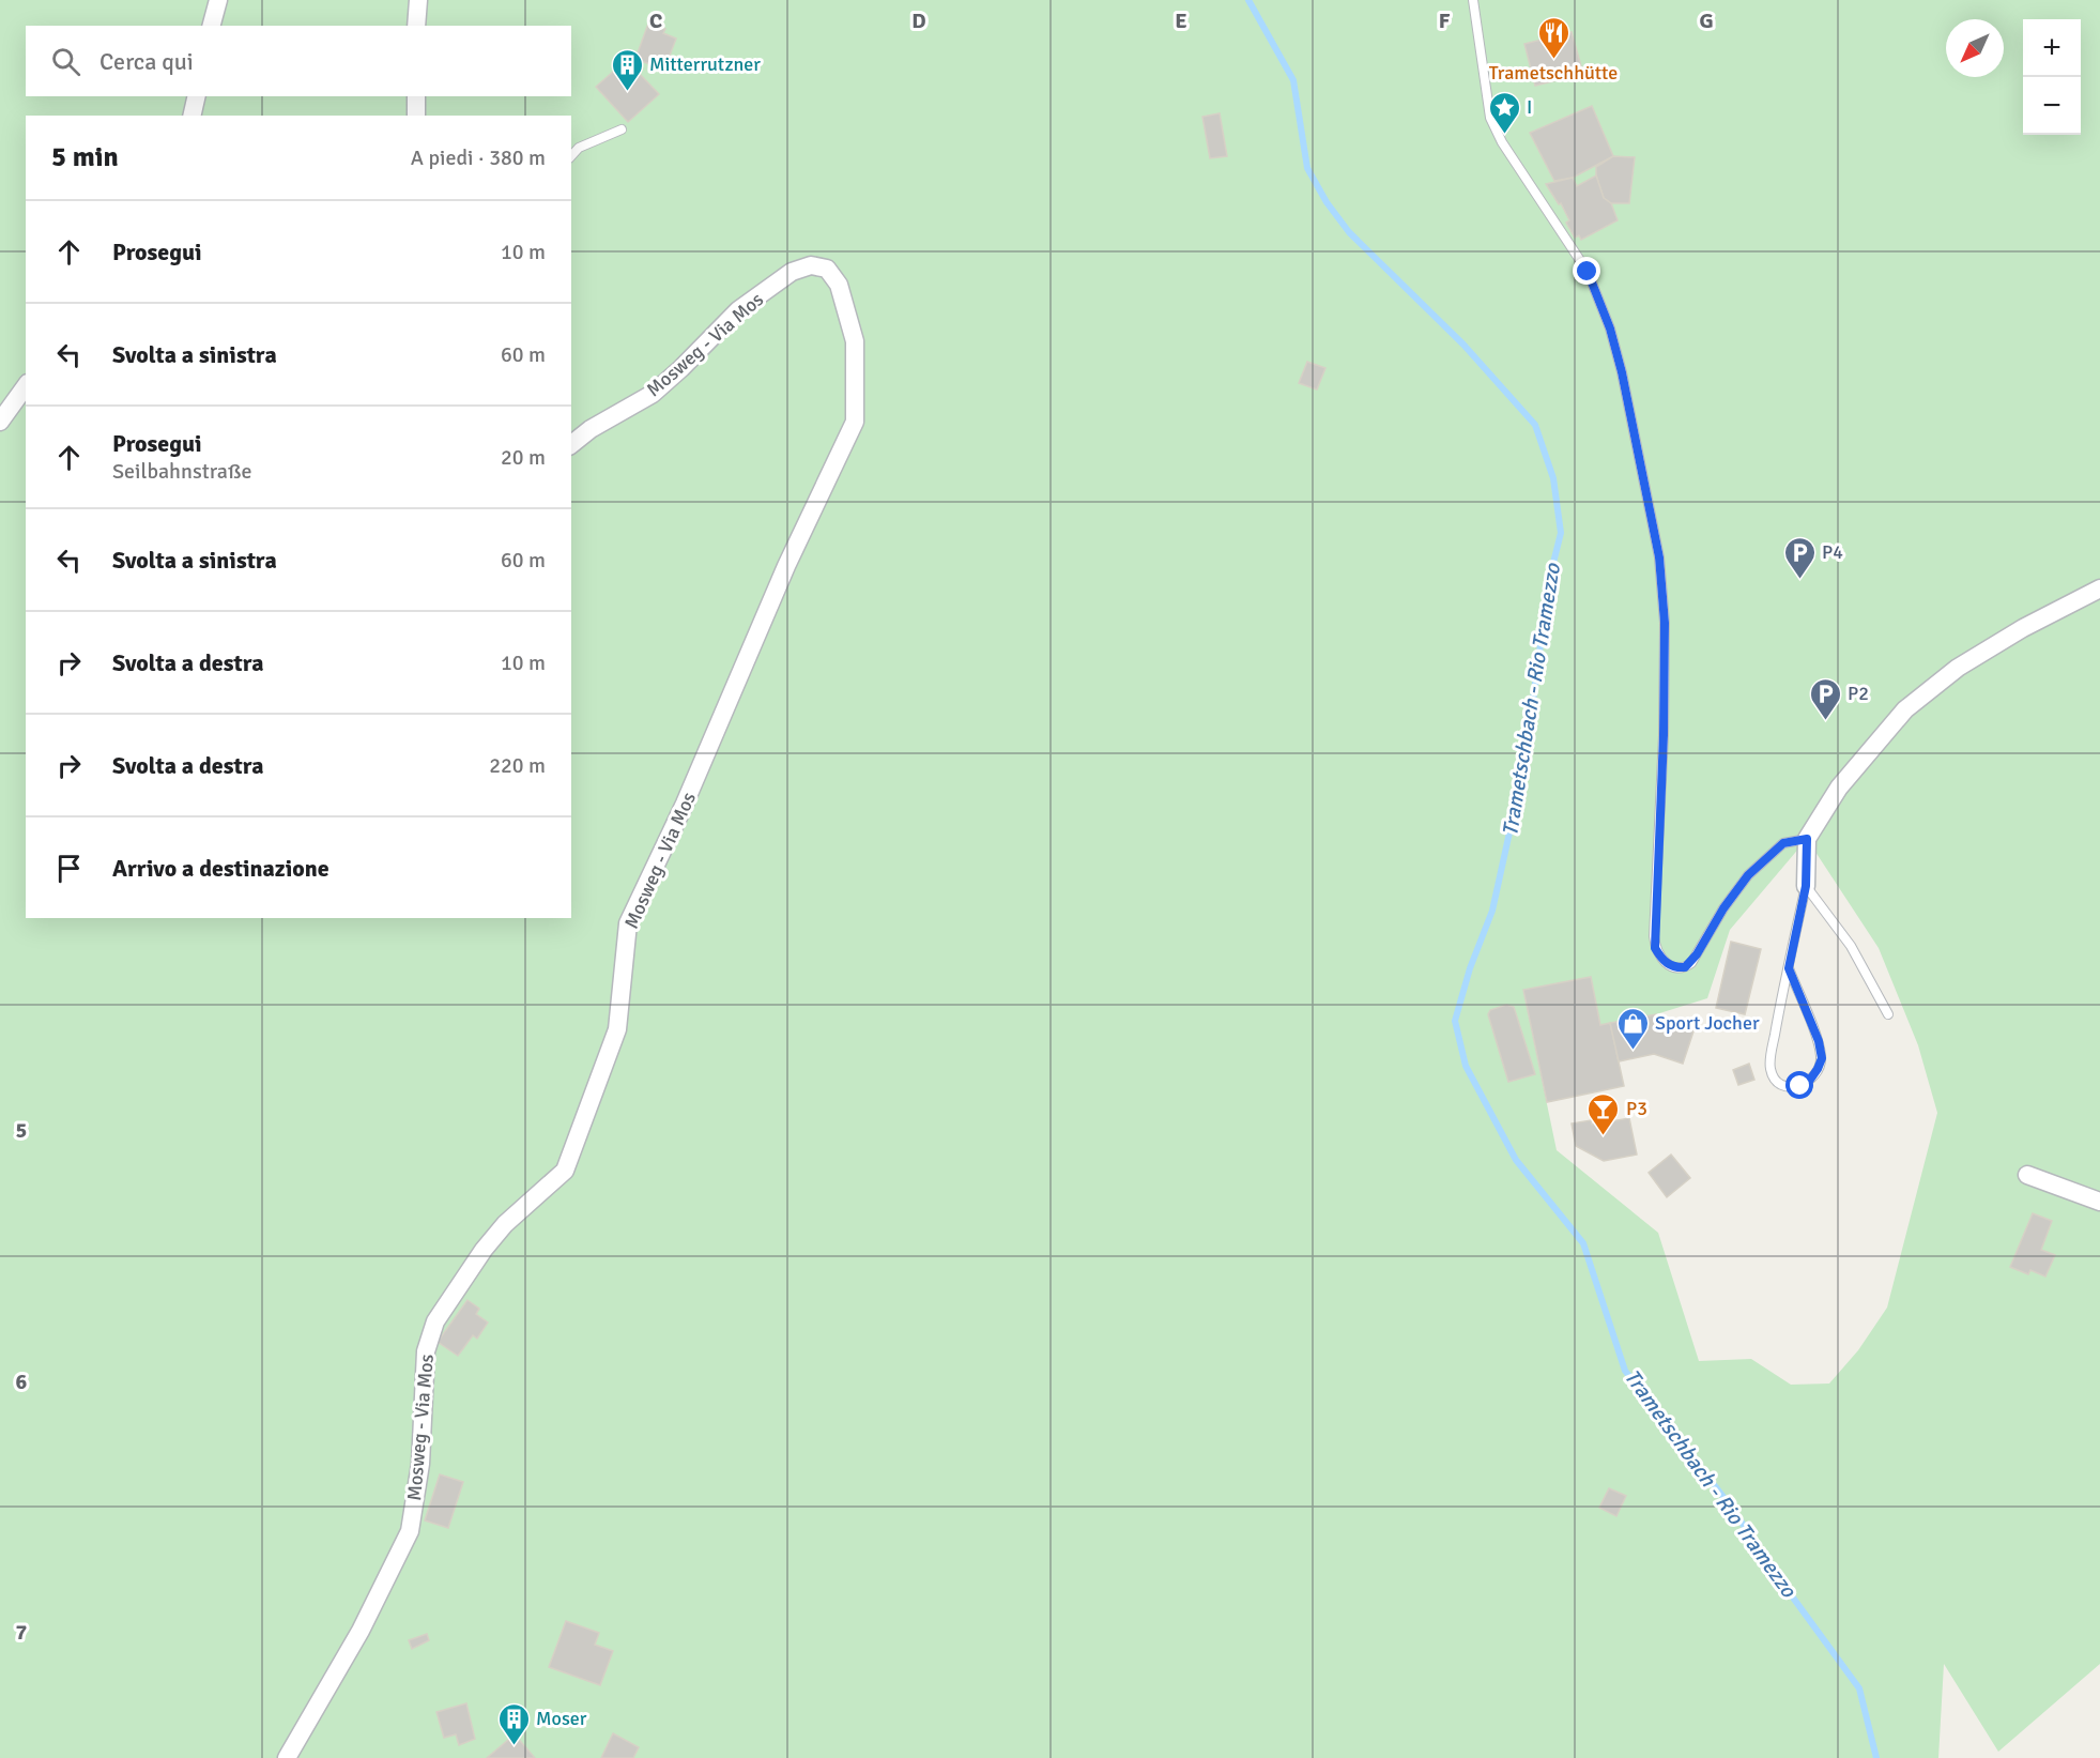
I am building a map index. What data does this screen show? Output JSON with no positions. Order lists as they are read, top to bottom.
{
  "streets": {
    "street": ["Mosweg - Via Mos"]
  },
  "water": ["Trametschbach - Rio Tramezzo"],
  "places": {
    "restaurant": ["Trametschhütte"],
    "building": ["Mitterrutzner", "Moser"],
    "place": ["I"],
    "parking": ["P4", "P2"],
    "shop": ["Sport Jocher"],
    "bar": ["P3"]
  },
  "north": "bottom left",
  "page": {
    "map_buttons": ["+", "−"],
    "search": "Cerca qui",
    "heading": ["5 min", "A piedi · 380 m"],
    "list": [
      ["Prosegui", "10 m"],
      ["Svolta a sinistra", "60 m"],
      ["Prosegui", "Seilbahnstraße", "20 m"],
      ["Svolta a sinistra", "60 m"],
      ["Svolta a destra", "10 m"],
      ["Svolta a destra", "220 m"],
      "Arrivo a destinazione"
    ]
  },
  "grid": {
    "columns": [
      "C",
      "D",
      "E",
      "F",
      "G"
    ],
    "rows": ["5", "6", "7"]
  }
}
